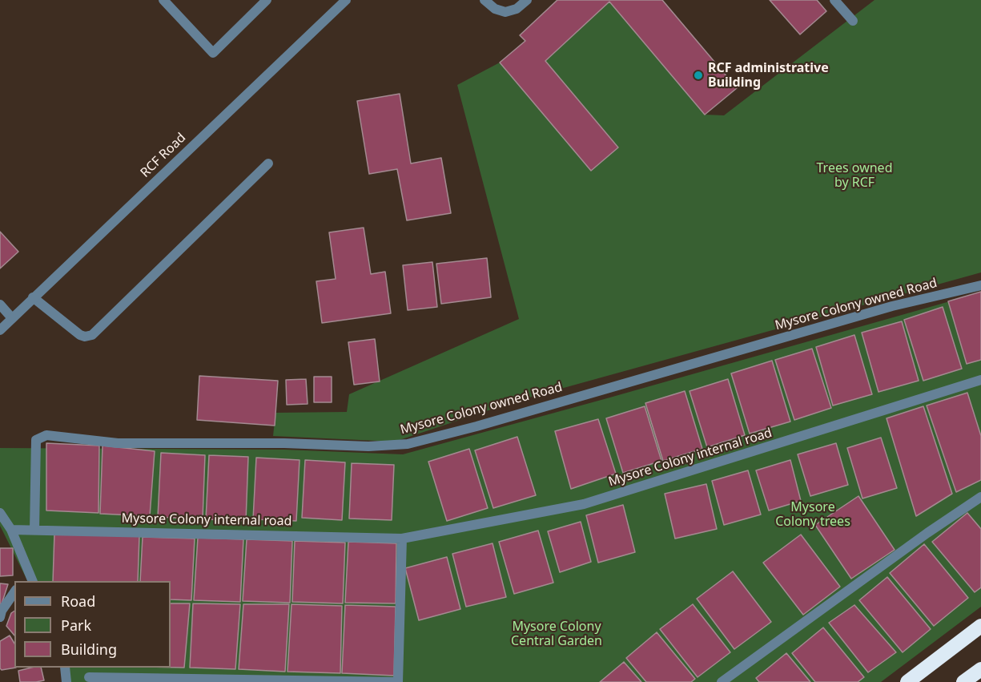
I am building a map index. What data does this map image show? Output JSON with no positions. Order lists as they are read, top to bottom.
{
  "streets": {
    "street": ["RCF Road", "Mysore Colony owned Road", "Mysore Colony internal road"]
  },
  "crossings": [
    ["Mysore Colony owned Road", "Mysore Colony internal road"]
  ],
  "parks": ["Trees owned by RCF", "Mysore Colony trees", "Mysore Colony Central Garden"],
  "places": ["RCF administrative Building"],
  "legend": ["Road", "Park", "Building"]
}
